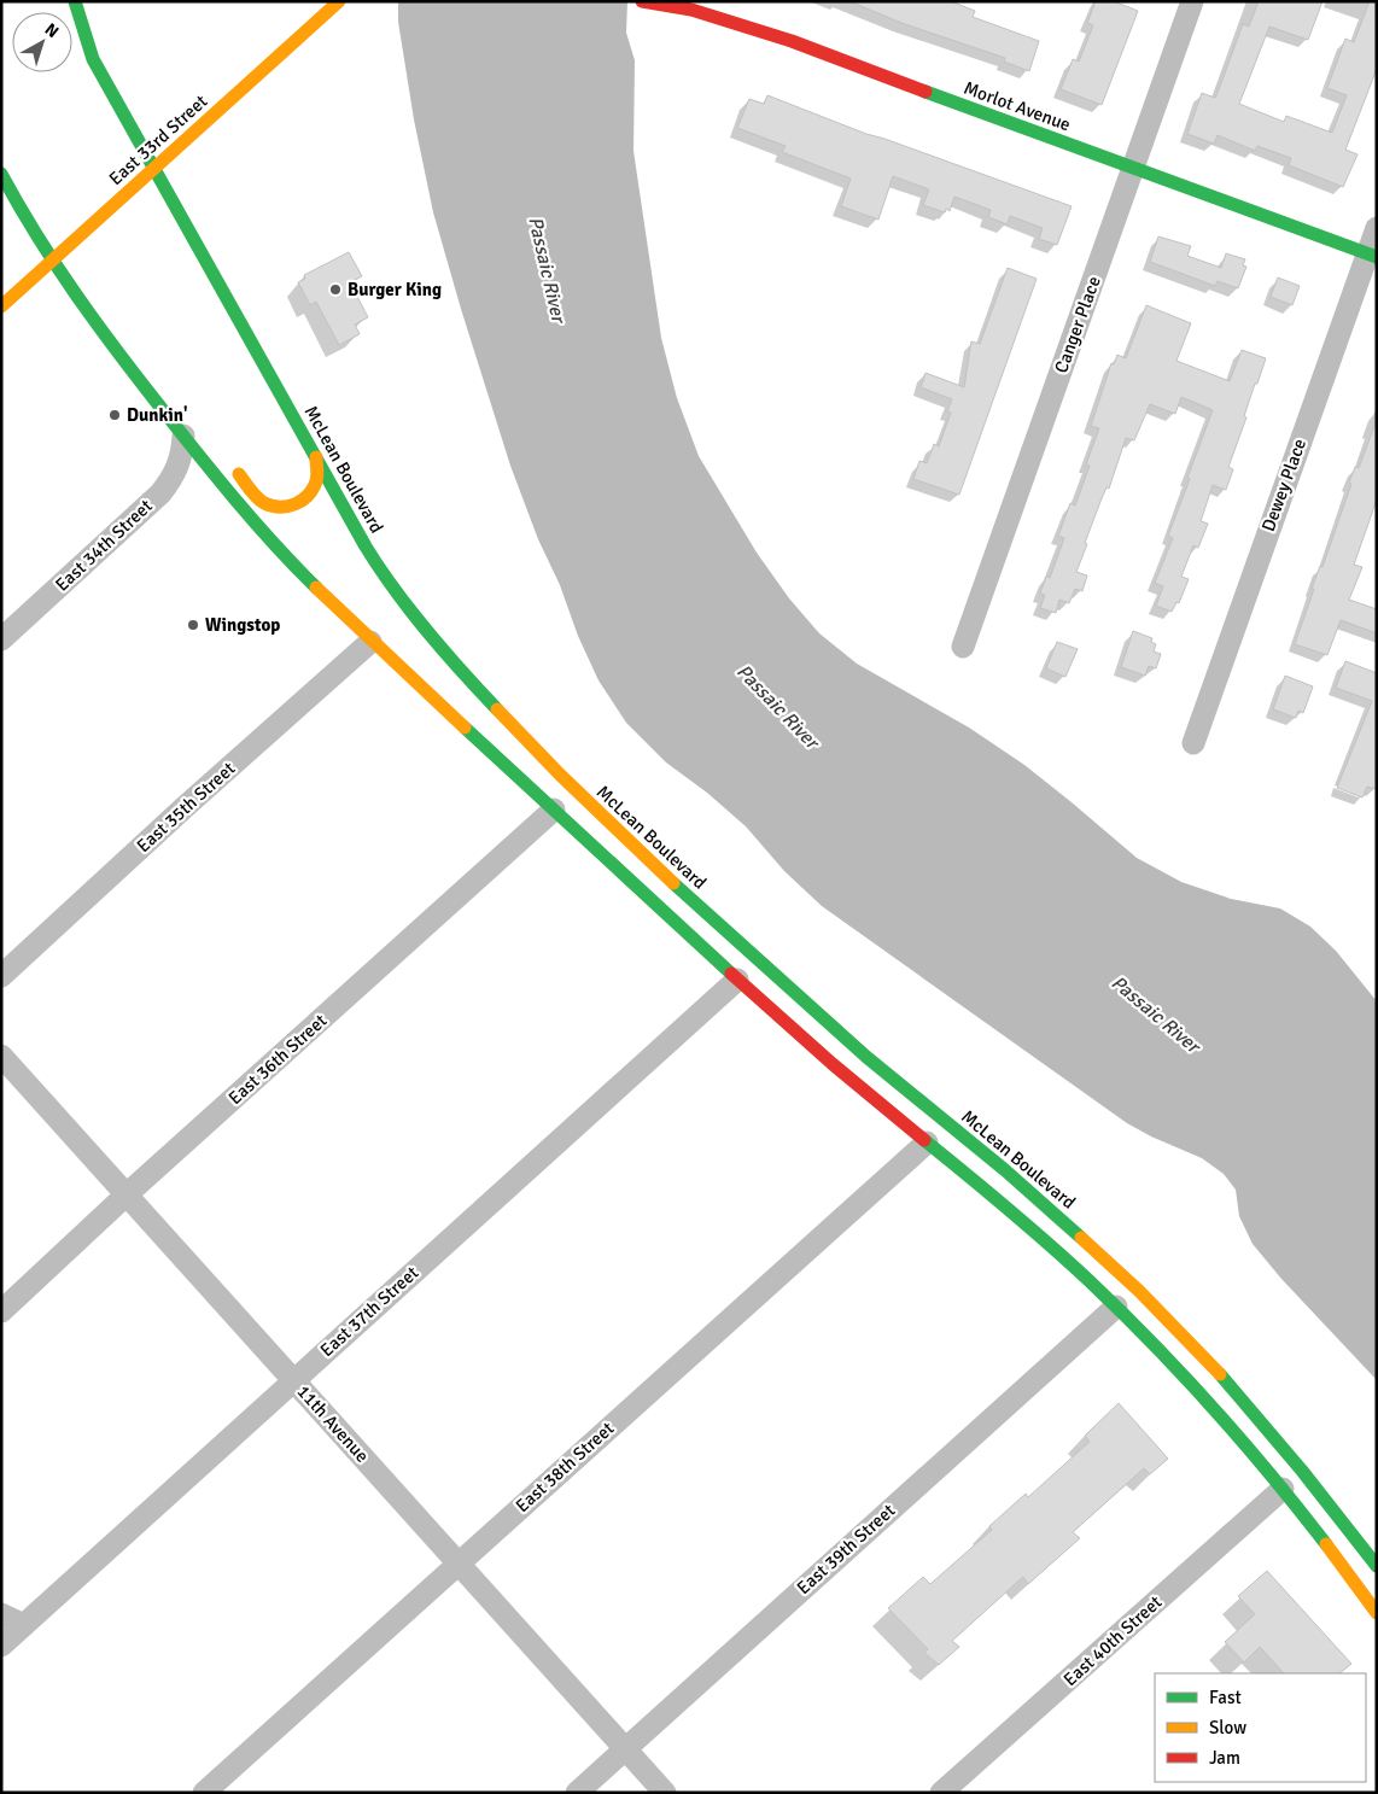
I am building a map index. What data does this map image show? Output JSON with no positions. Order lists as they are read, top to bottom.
{
  "streets": {
    "main road": ["Morlot Avenue", "East 33rd Street", "McLean Boulevard"],
    "street": [
      "Canger Place",
      "Dewey Place",
      "East 34th Street",
      "East 35th Street",
      "East 36th Street",
      "East 37th Street",
      "11th Avenue",
      "East 38th Street",
      "East 39th Street",
      "East 40th Street"
    ]
  },
  "crossings": [
    ["Morlot Avenue", "Canger Place"],
    ["Morlot Avenue", "Dewey Place"],
    ["East 33rd Street", "McLean Boulevard"],
    ["East 36th Street", "11th Avenue"],
    ["East 37th Street", "11th Avenue"],
    ["11th Avenue", "East 38th Street"],
    ["11th Avenue", "East 39th Street"]
  ],
  "water": ["Passaic River"],
  "places": ["Burger King", "Dunkin'", "Wingstop"],
  "legend": ["Fast", "Slow", "Jam"],
  "north": "top right"
}
